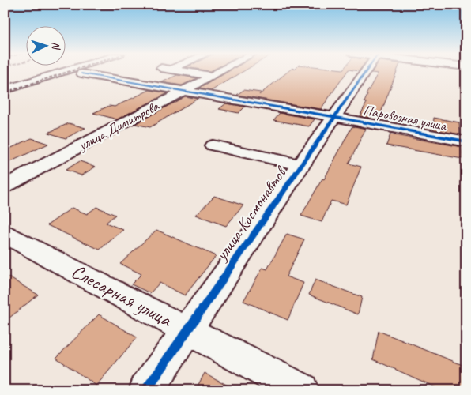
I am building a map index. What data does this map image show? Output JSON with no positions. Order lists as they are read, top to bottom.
{
  "streets": {
    "street": [
      "Паровозная улица",
      "улица Димитрова",
      "улица Космонавтов",
      "Слесарная улица"
    ]
  },
  "crossings": [
    ["Паровозная улица", "улица Димитрова"],
    ["Паровозная улица", "улица Космонавтов"],
    ["улица Космонавтов", "Слесарная улица"]
  ],
  "north": "right"
}
